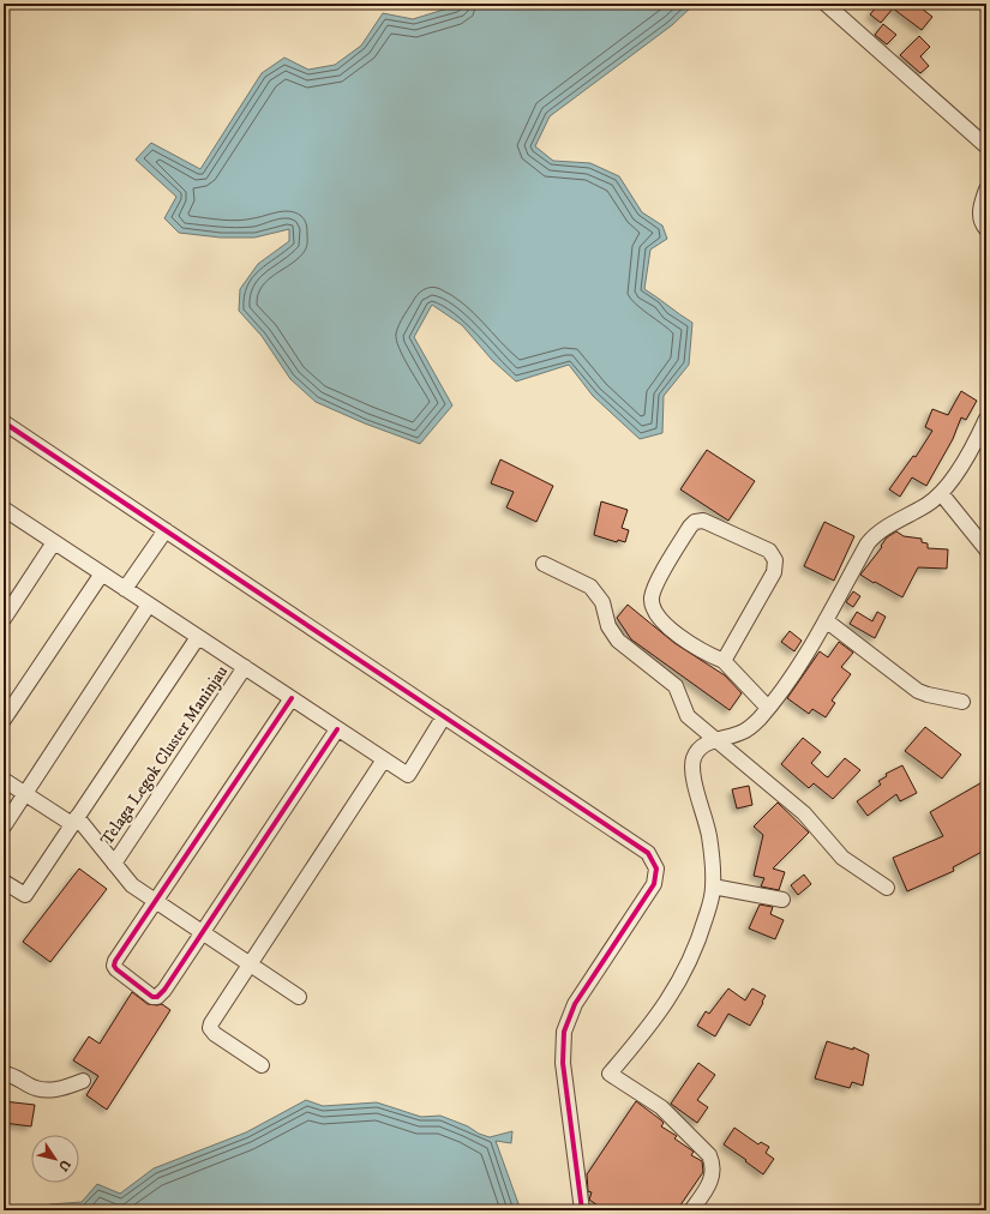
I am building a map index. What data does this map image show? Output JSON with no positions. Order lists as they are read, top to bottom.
{
  "streets": {
    "street": ["Telaga Legok Cluster Maninjau"]
  },
  "north": "bottom right"
}
